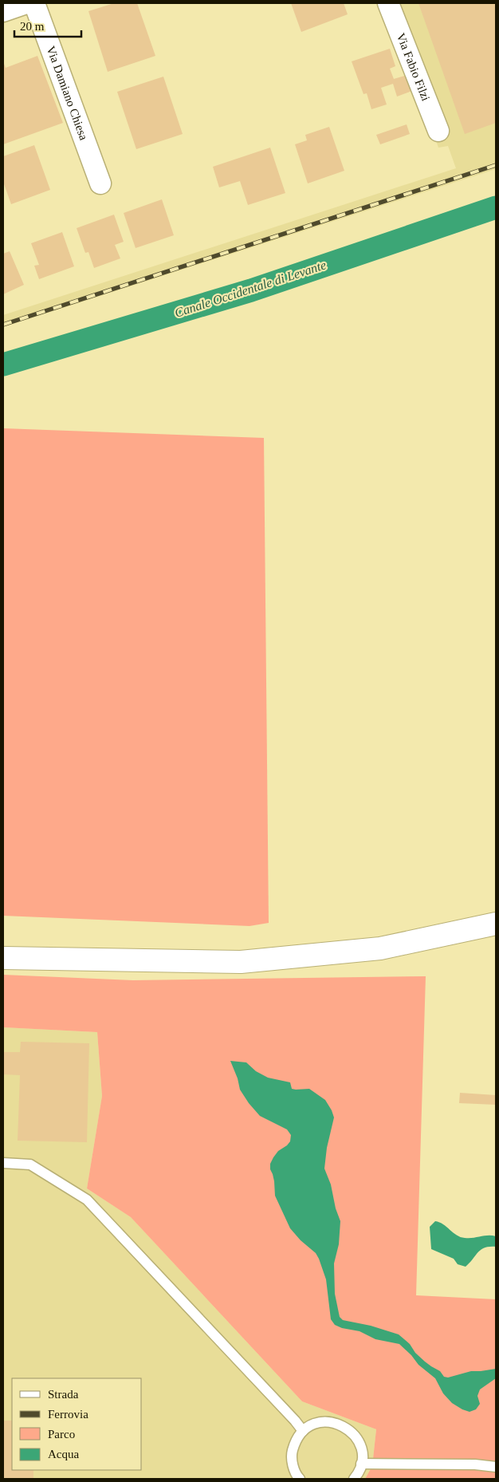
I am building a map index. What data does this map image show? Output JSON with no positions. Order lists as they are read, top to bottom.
{
  "streets": {
    "street": ["Via Fabio Filzi", "Via Damiano Chiesa"]
  },
  "water": ["Canale Occidentale di Levante"],
  "legend": [
    "Strada",
    "Ferrovia",
    "Parco",
    "Acqua"
  ],
  "scale_bar": "20 m"
}
